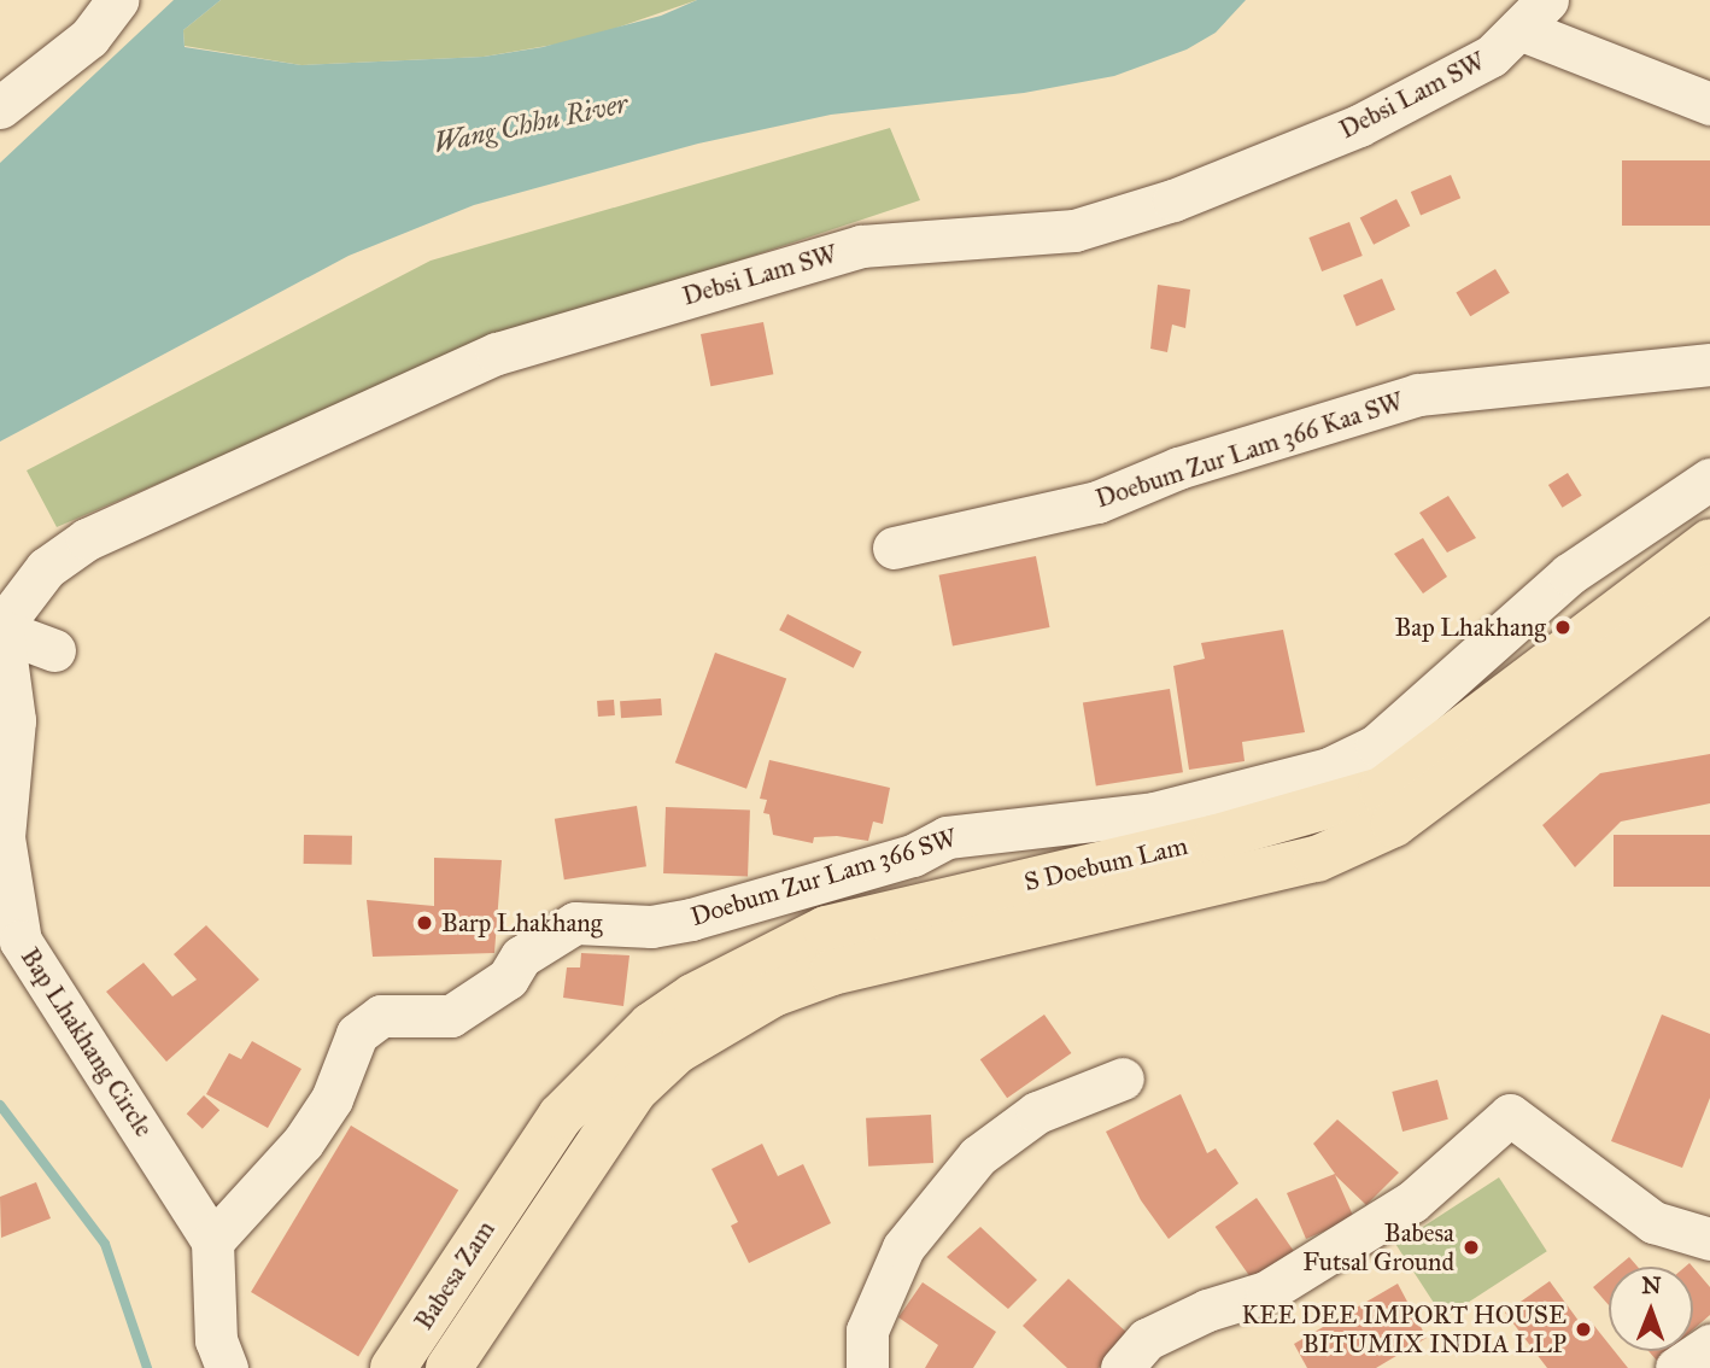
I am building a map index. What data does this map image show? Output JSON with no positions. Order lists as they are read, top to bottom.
{
  "streets": {
    "highway": ["S Doebum Lam", "Babesa Zam"],
    "street": [
      "Debsi Lam SW",
      "Doebum Zur Lam 366 Kaa SW",
      "Doebum Zur Lam 366 SW",
      "Bap Lhakhang Circle"
    ]
  },
  "crossings": [
    ["Debsi Lam SW", "Bap Lhakhang Circle"],
    ["S Doebum Lam", "Babesa Zam"],
    ["Doebum Zur Lam 366 SW", "Bap Lhakhang Circle"]
  ],
  "water": ["Wang Chhu River"],
  "places": [
    "Bap Lhakhang",
    "Barp Lhakhang",
    "Babesa Futsal Ground",
    "KEE DEE IMPORT HOUSE BITUMIX INDIA LLP"
  ],
  "north": "top"
}
